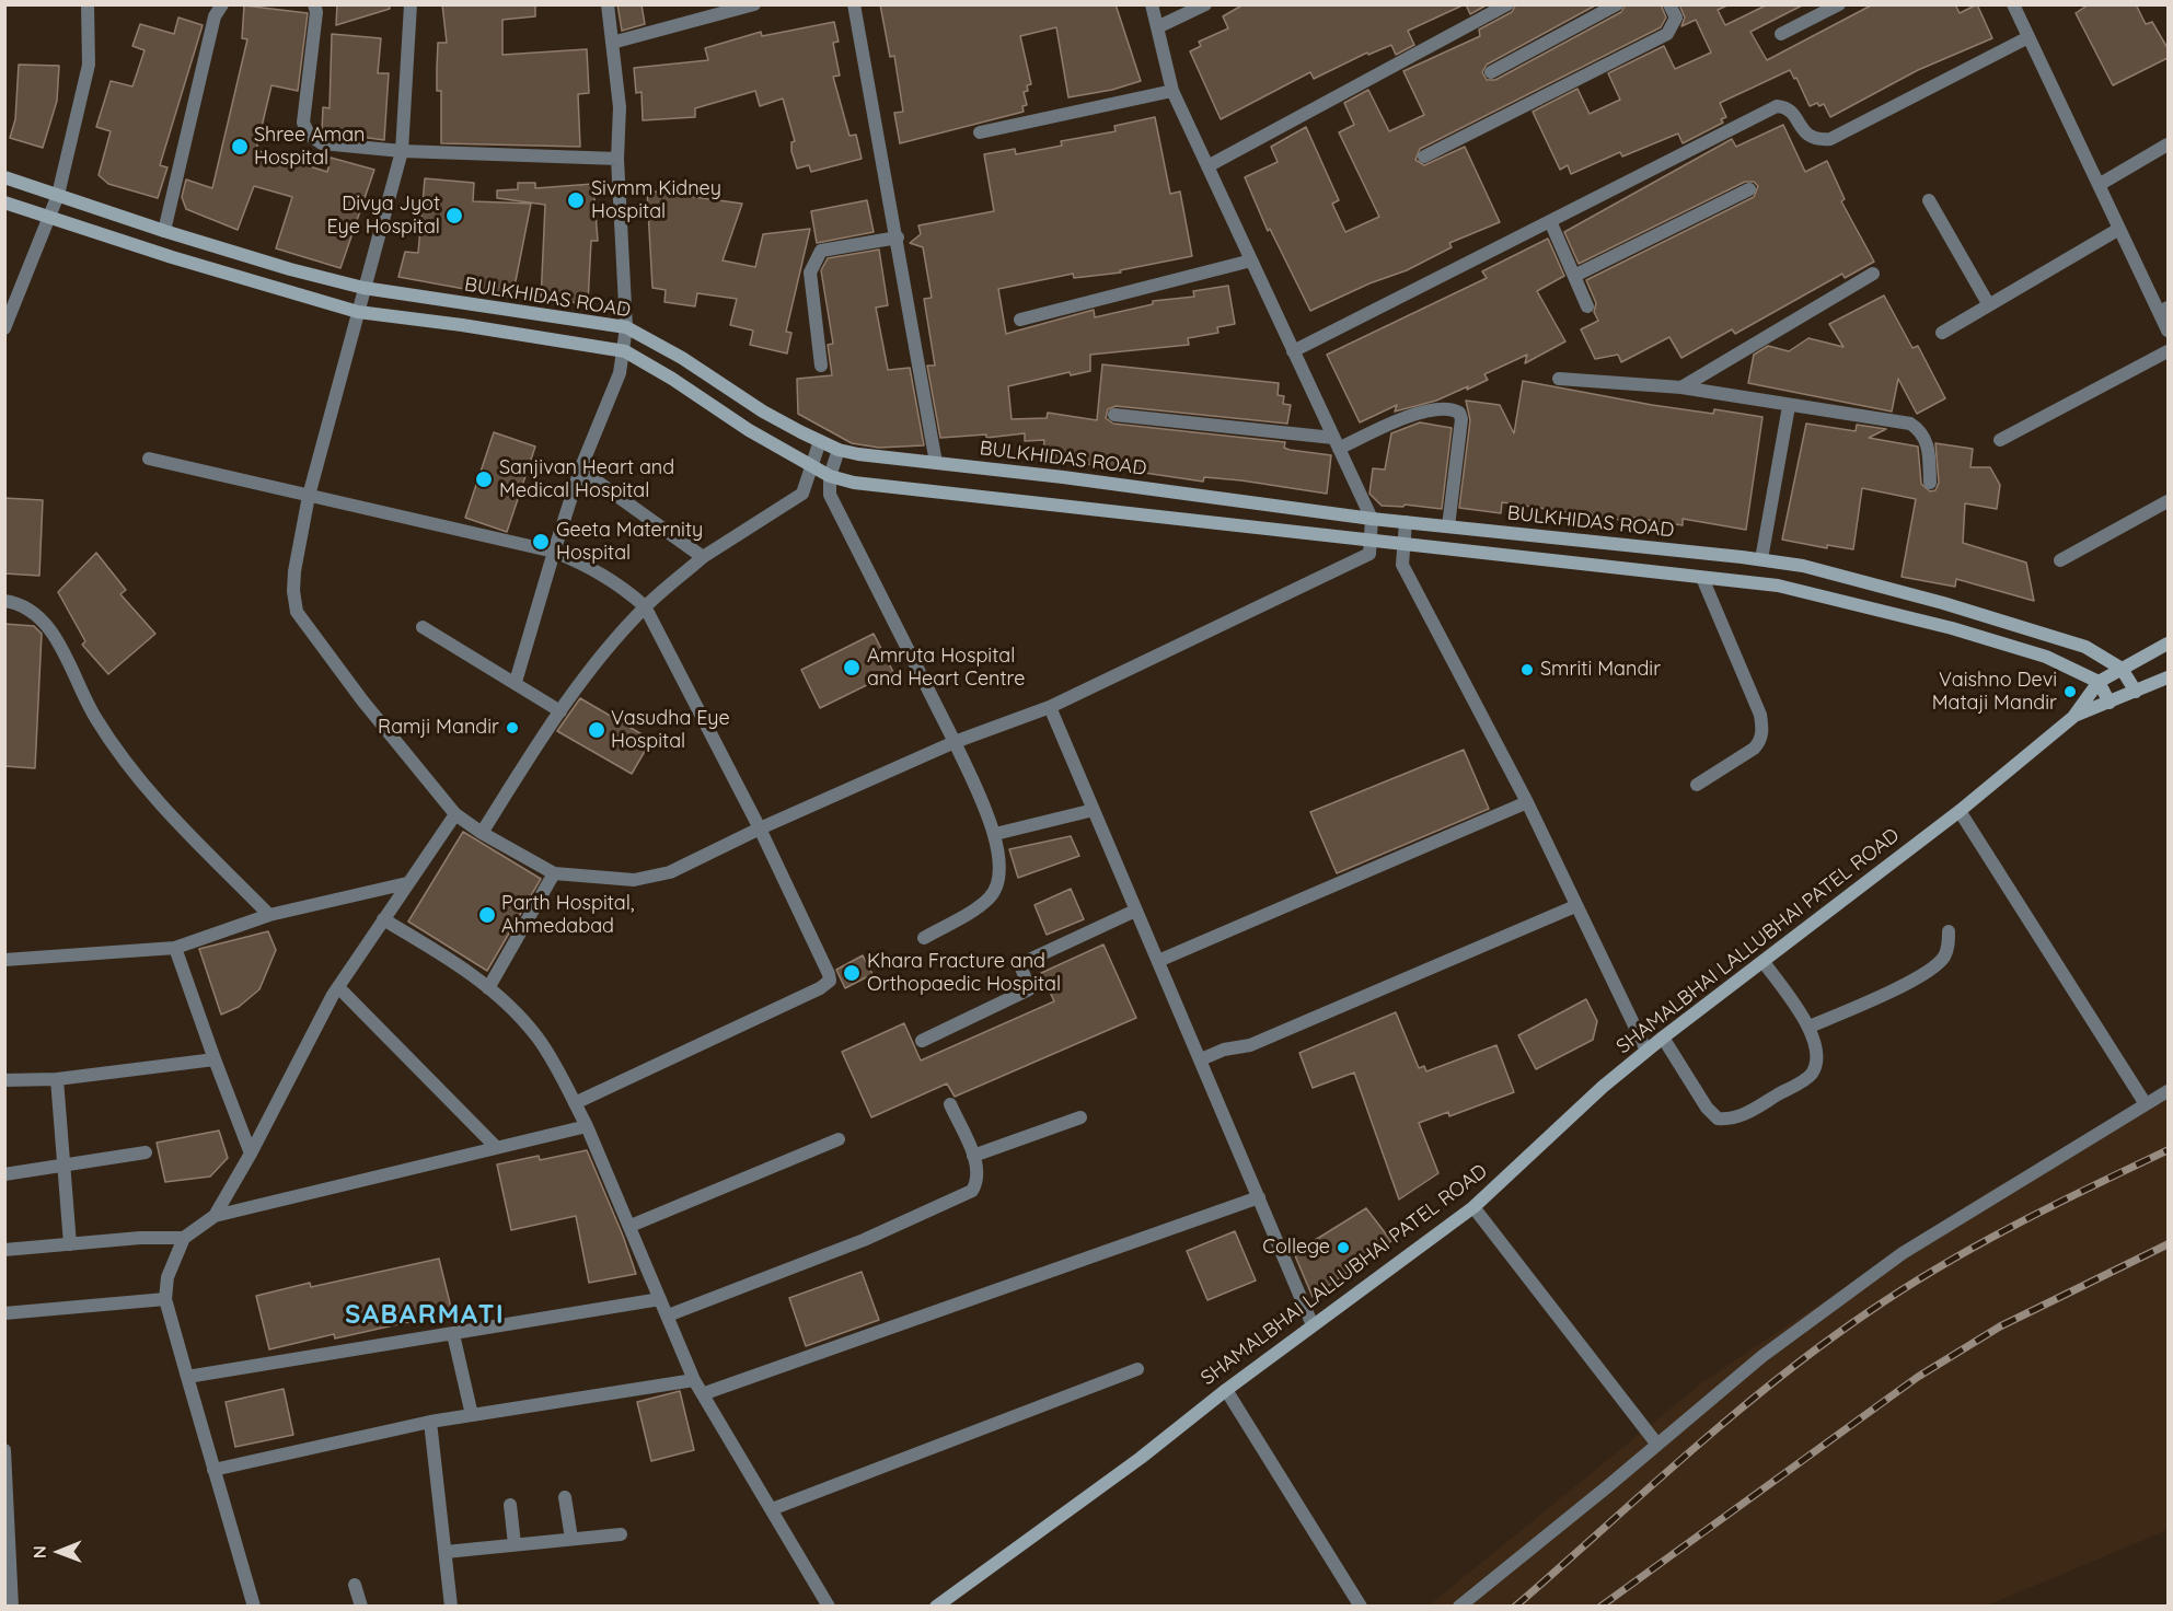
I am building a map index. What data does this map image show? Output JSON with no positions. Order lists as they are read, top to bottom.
{
  "streets": {
    "street": ["BULKHIDAS ROAD", "SHAMALBHAI LALLUBHAI PATEL ROAD"]
  },
  "districts": ["SABARMATI"],
  "places": [
    "Shree Aman Hospital",
    "Sivmm Kidney Hospital",
    "Divya Jyot Eye Hospital",
    "Sanjivan Heart and Medical Hospital",
    "Geeta Maternity Hospital",
    "Amruta Hospital and Heart Centre",
    "Smriti Mandir",
    "Vaishno Devi Mataji Mandir",
    "Ramji Mandir",
    "Vasudha Eye Hospital",
    "Parth Hospital, Ahmedabad",
    "Khara Fracture and Orthopaedic Hospital",
    "College"
  ],
  "north": "left"
}
